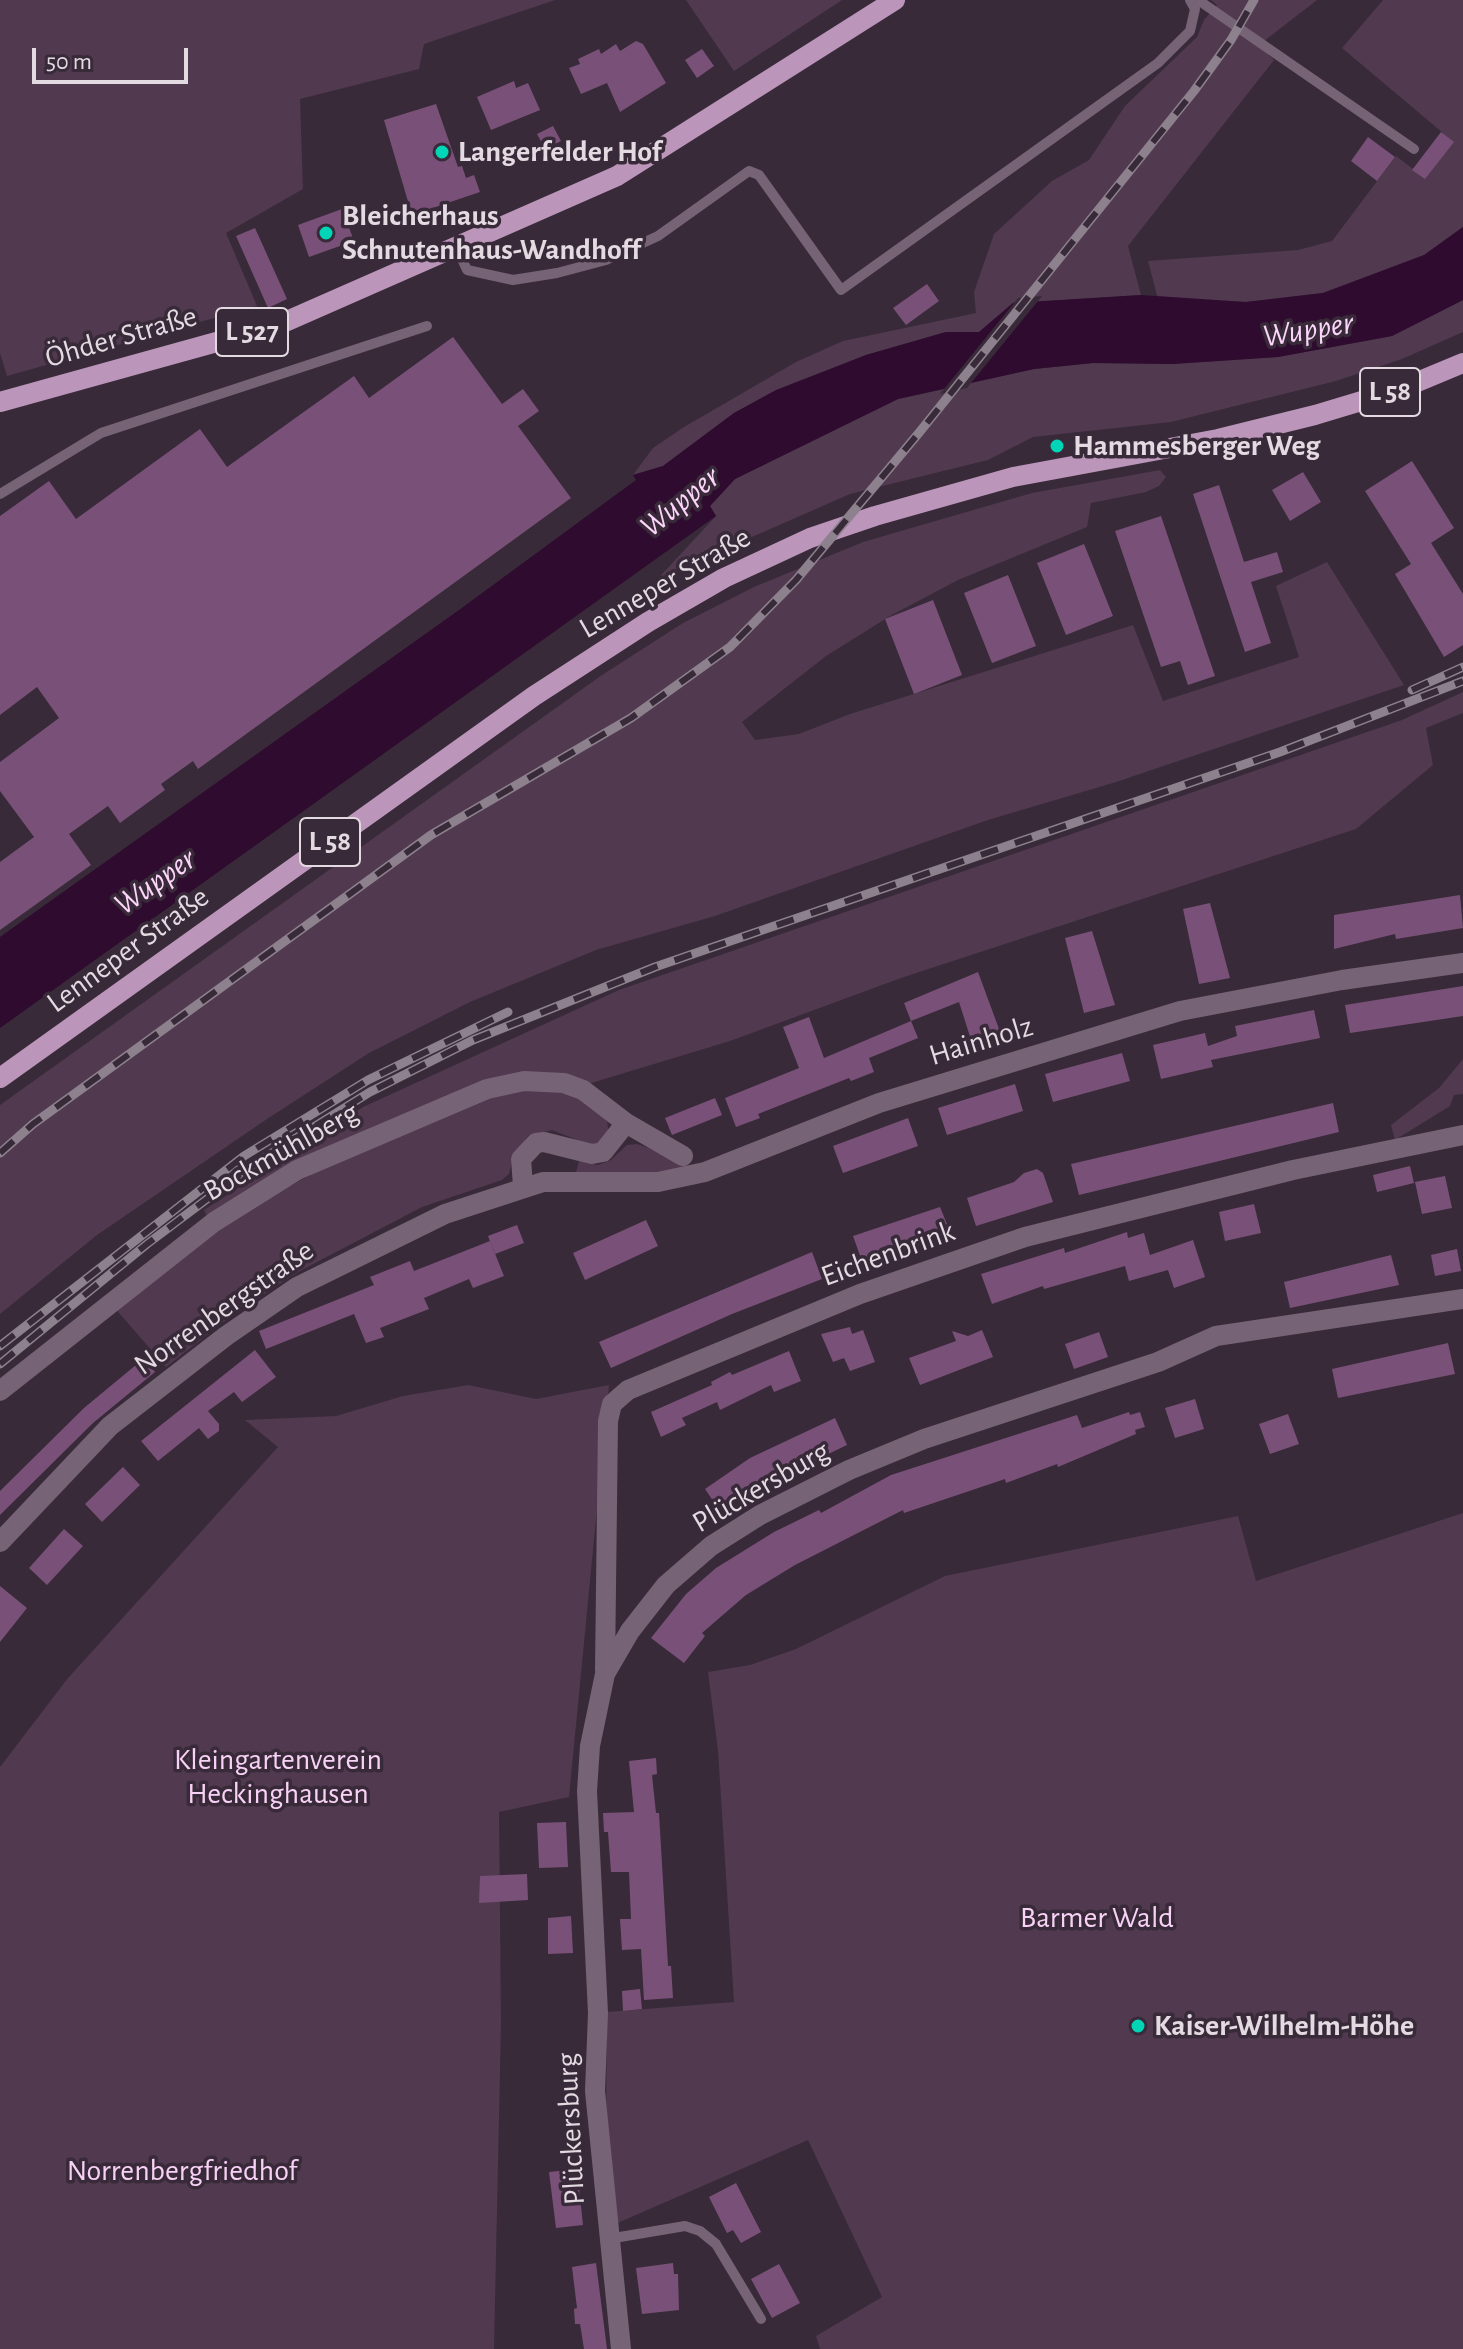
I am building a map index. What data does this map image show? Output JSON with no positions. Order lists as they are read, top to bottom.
{
  "streets": {
    "main road": [
      "L 527",
      "Öhder Straße",
      "L 58",
      "Lenneper Straße"
    ],
    "street": [
      "Hainholz",
      "Bockmühlberg",
      "Eichenbrink",
      "Norrenbergstraße",
      "Plückersburg"
    ]
  },
  "crossings": [
    ["Hainholz", "Norrenbergstraße"],
    ["Eichenbrink", "Plückersburg"]
  ],
  "water": ["Wupper"],
  "parks": ["Kleingartenverein Heckinghausen", "Barmer Wald", "Norrenbergfriedhof"],
  "places": [
    "Langerfelder Hof",
    "Bleicherhaus Schnutenhaus-Wandhoff",
    "Hammesberger Weg",
    "Kaiser-Wilhelm-Höhe"
  ],
  "scale_bar": "50 m"
}
